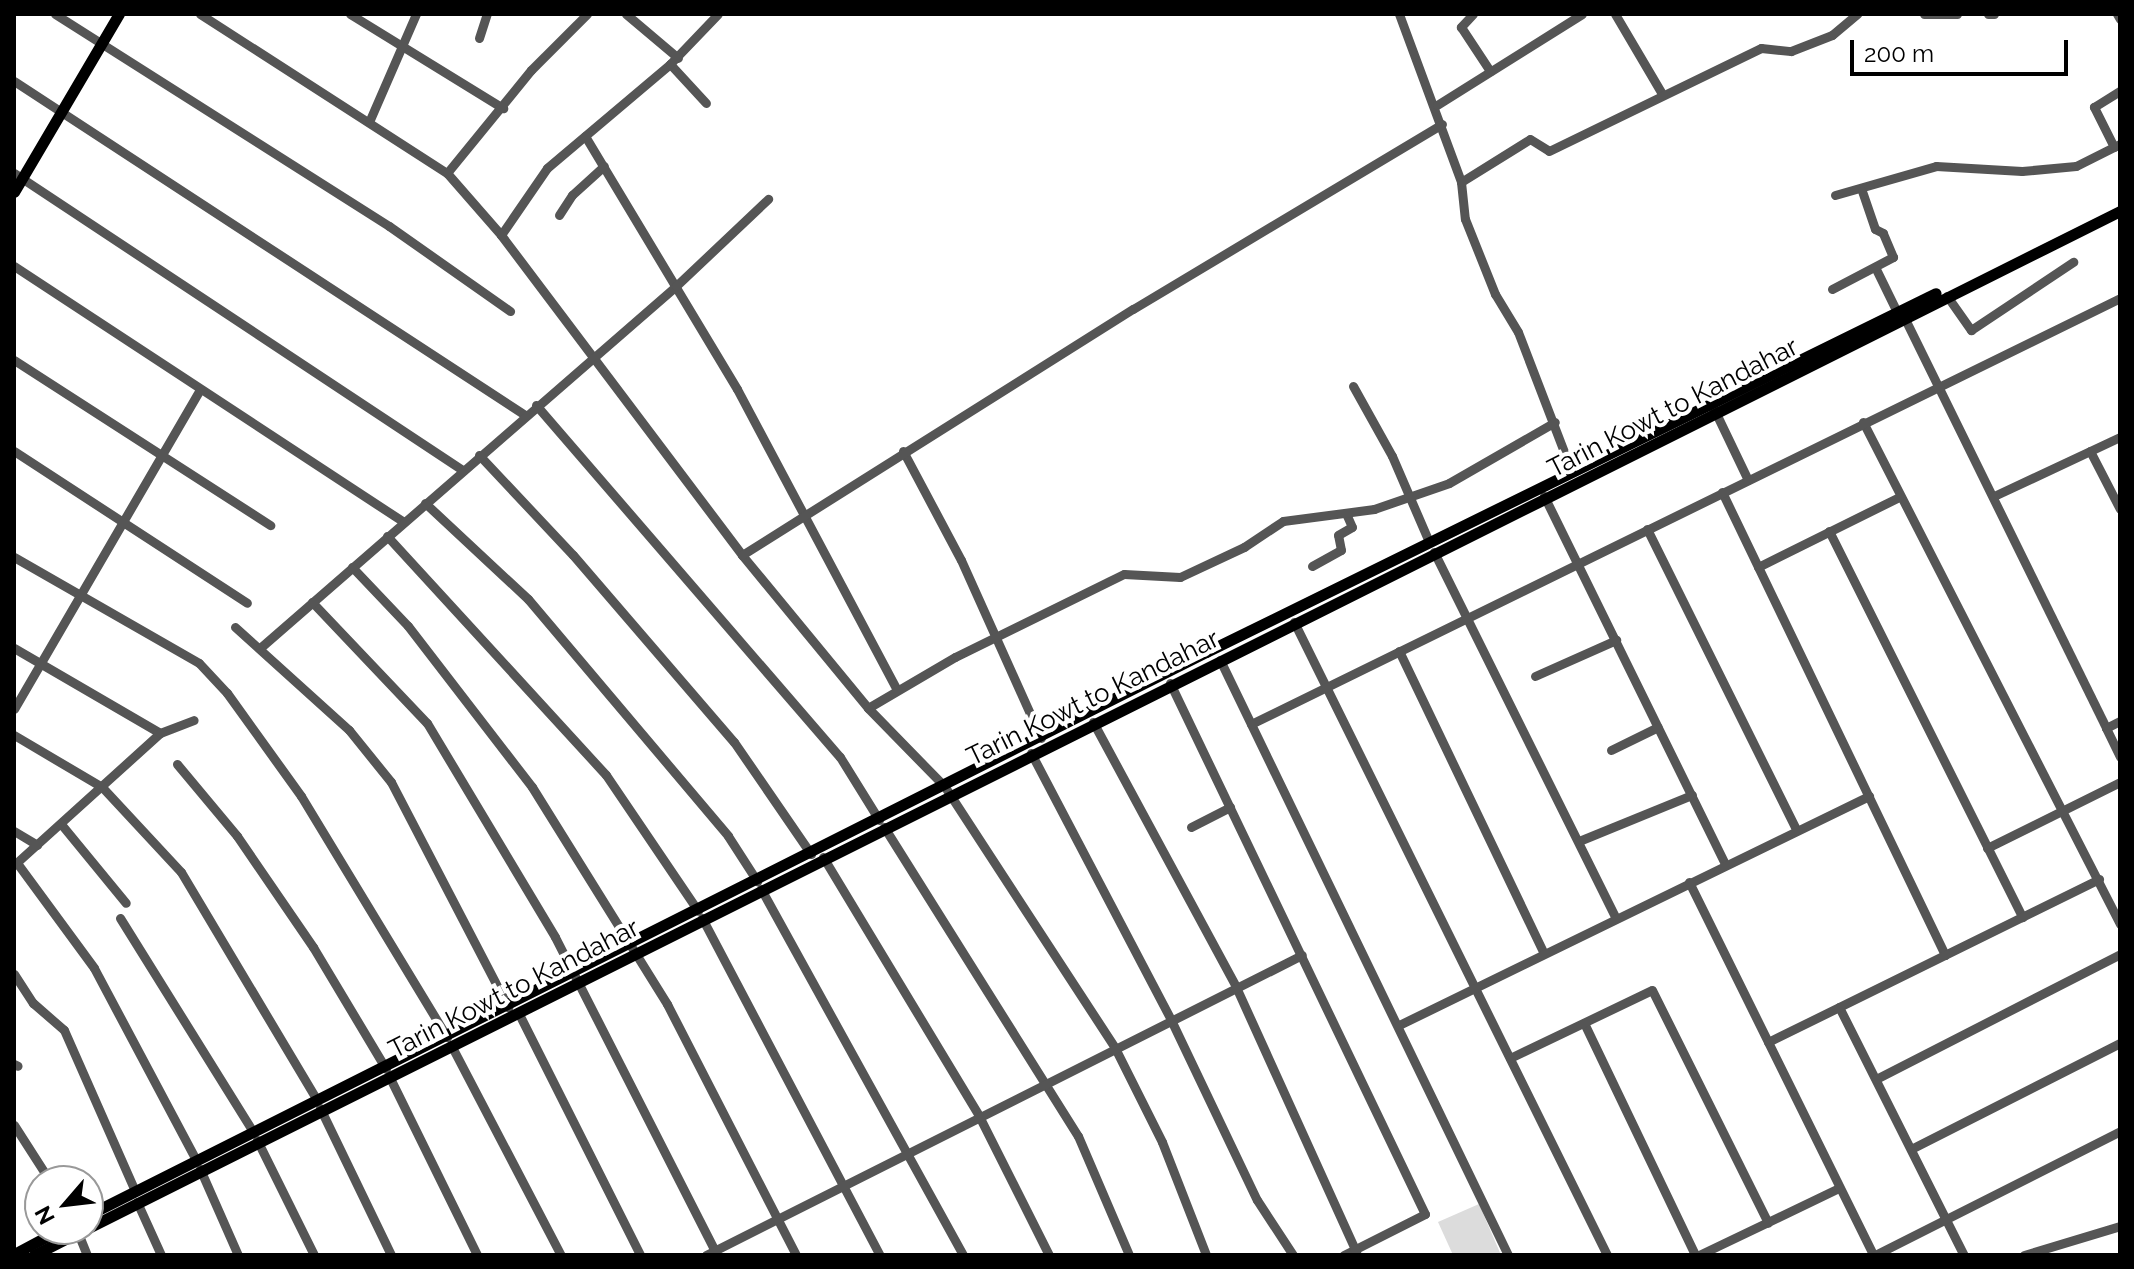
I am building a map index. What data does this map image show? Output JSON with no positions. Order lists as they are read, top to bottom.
{
  "streets": {
    "main road": ["Tarin Kowt to Kandahar"]
  },
  "scale_bar": "200 m",
  "north": "bottom left"
}
